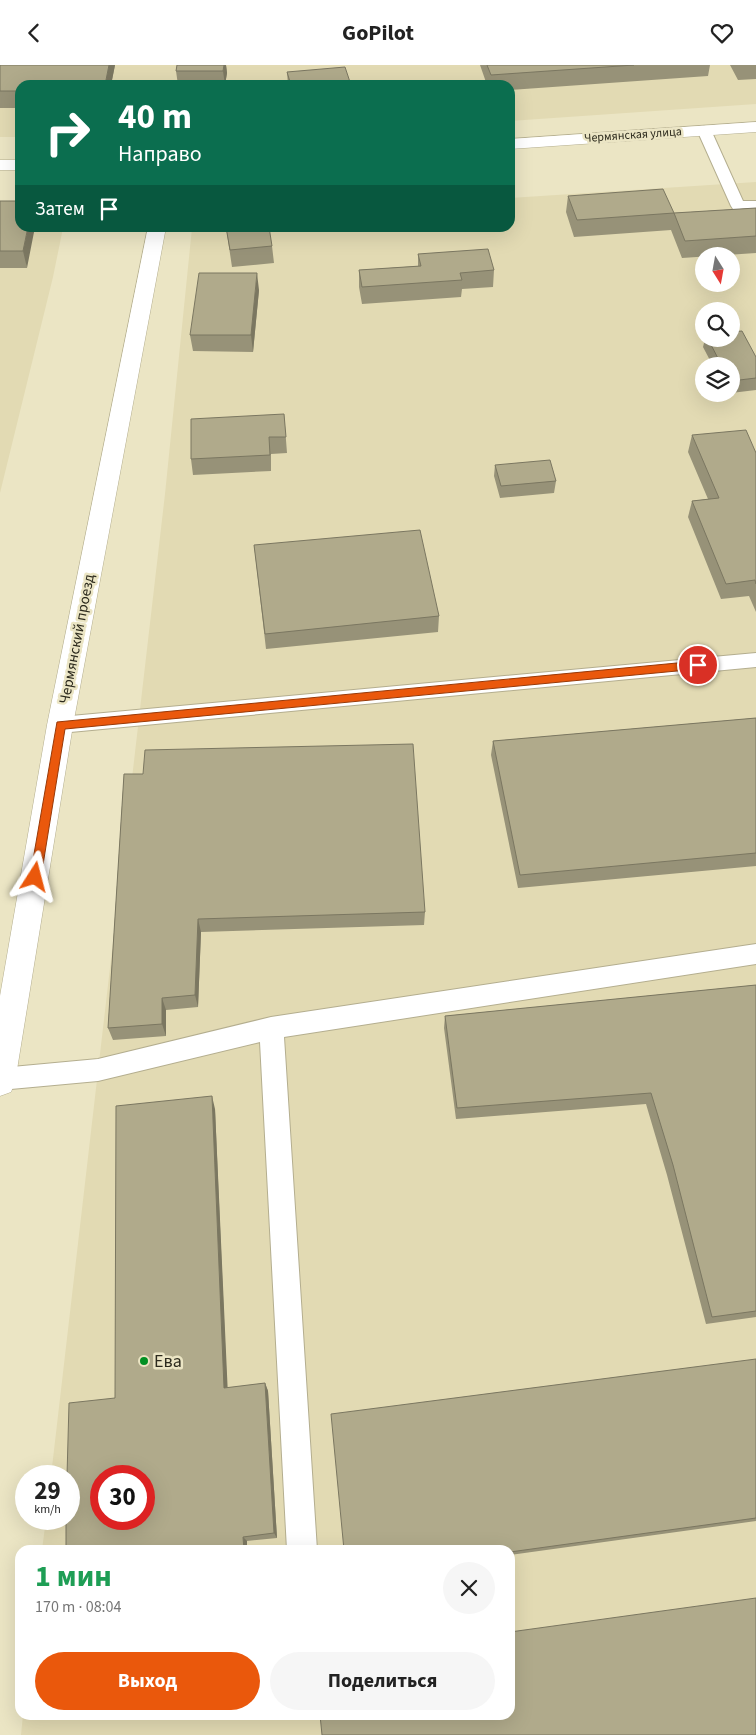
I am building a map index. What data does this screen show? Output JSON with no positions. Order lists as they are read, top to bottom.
{
  "streets": {
    "street": ["Чермянская улица", "Чермянский проезд"]
  },
  "places": ["Ева"],
  "north": "bottom",
  "page": {
    "header": "GoPilot",
    "turn": ["40 m", "Направо"],
    "then": "Затем",
    "speed": "29 km/h",
    "limit": "30",
    "heading": ["1 мин", "170 m · 08:04"],
    "buttons": ["Выход", "Поделиться"]
  }
}
